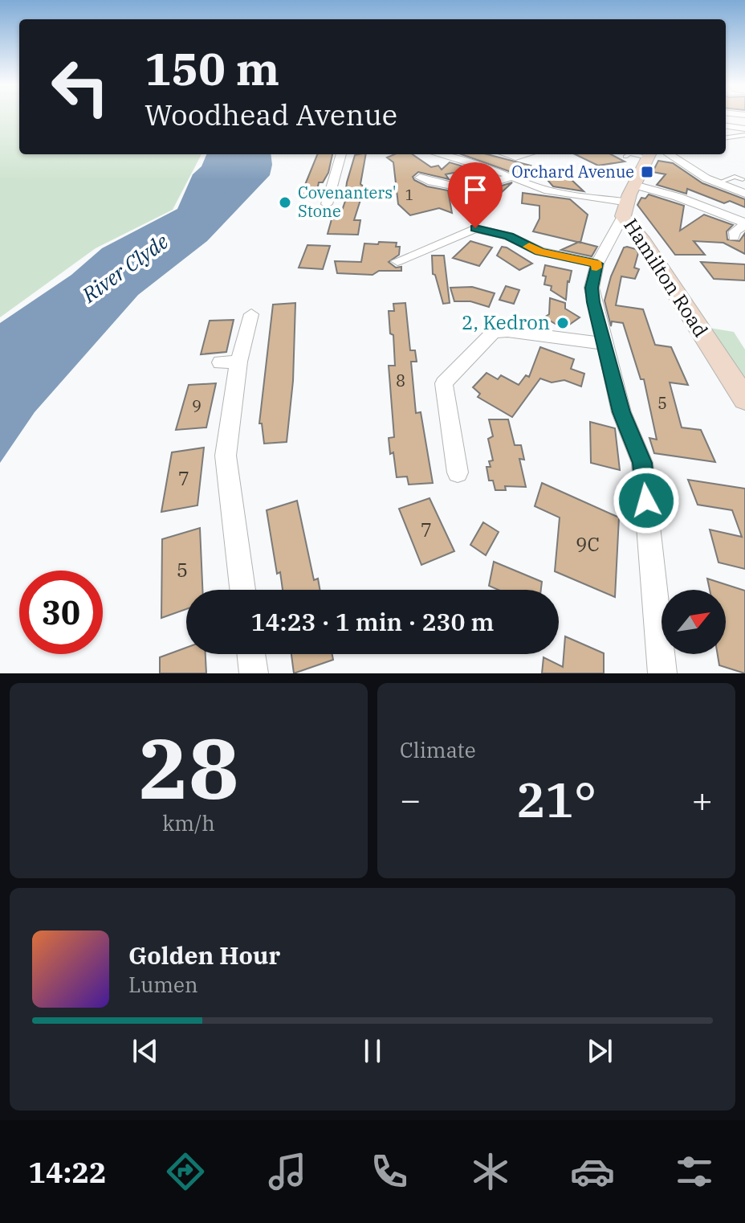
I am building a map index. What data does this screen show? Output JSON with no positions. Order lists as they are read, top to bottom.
{
  "streets": {
    "main road": ["Hamilton Road"]
  },
  "water": ["River Clyde"],
  "places": {
    "transit": ["Orchard Avenue"],
    "other": ["Covenanters' Stone", "2, Kedron"]
  },
  "house_numbers": [
    "1",
    "8",
    "5",
    "9",
    "7",
    "7",
    "9C",
    "5"
  ],
  "north": "top right",
  "page": {
    "turn": ["150 m", "Woodhead Avenue"],
    "limit": "30",
    "trip": "14:23 · 1 min · 230 m",
    "tile": [
      ["28", "km/h"],
      "Climate"
    ],
    "heat": ["−", "21°", "+"],
    "song": ["Golden Hour", "Lumen"],
    "tabs": "14:22"
  }
}
